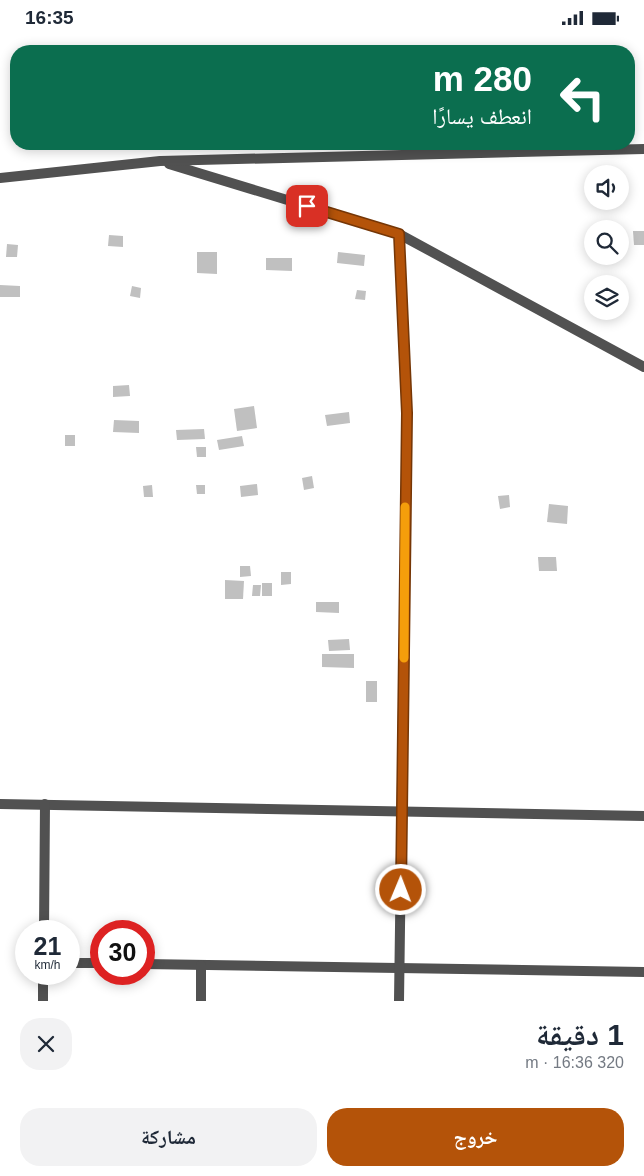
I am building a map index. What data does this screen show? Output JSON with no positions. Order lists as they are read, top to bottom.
{
  "page": {
    "status": "16:35",
    "turn": ["280 m", "انعطف يسارًا"],
    "speed": "21 km/h",
    "limit": "30",
    "heading": ["1 دقيقة", "320 m · 16:36"],
    "buttons": ["خروج", "مشاركة"]
  }
}
